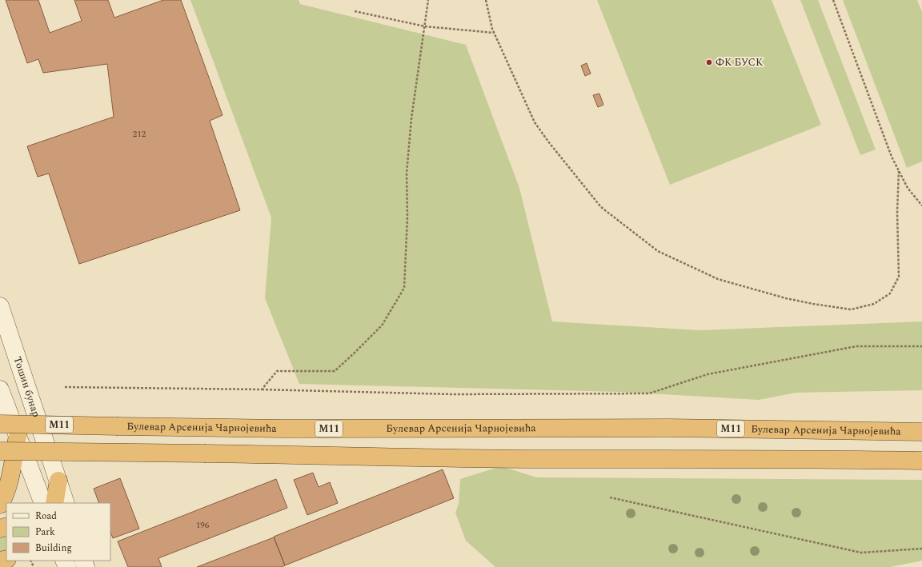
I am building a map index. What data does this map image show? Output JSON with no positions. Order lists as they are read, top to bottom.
{
  "streets": {
    "highway": ["M11", "Булевар Арсенија Чарнојевића"],
    "main road": ["Тошин бунар"]
  },
  "places": ["ФК БУСК"],
  "house_numbers": ["212", "196"],
  "legend": ["Road", "Park", "Building"]
}
